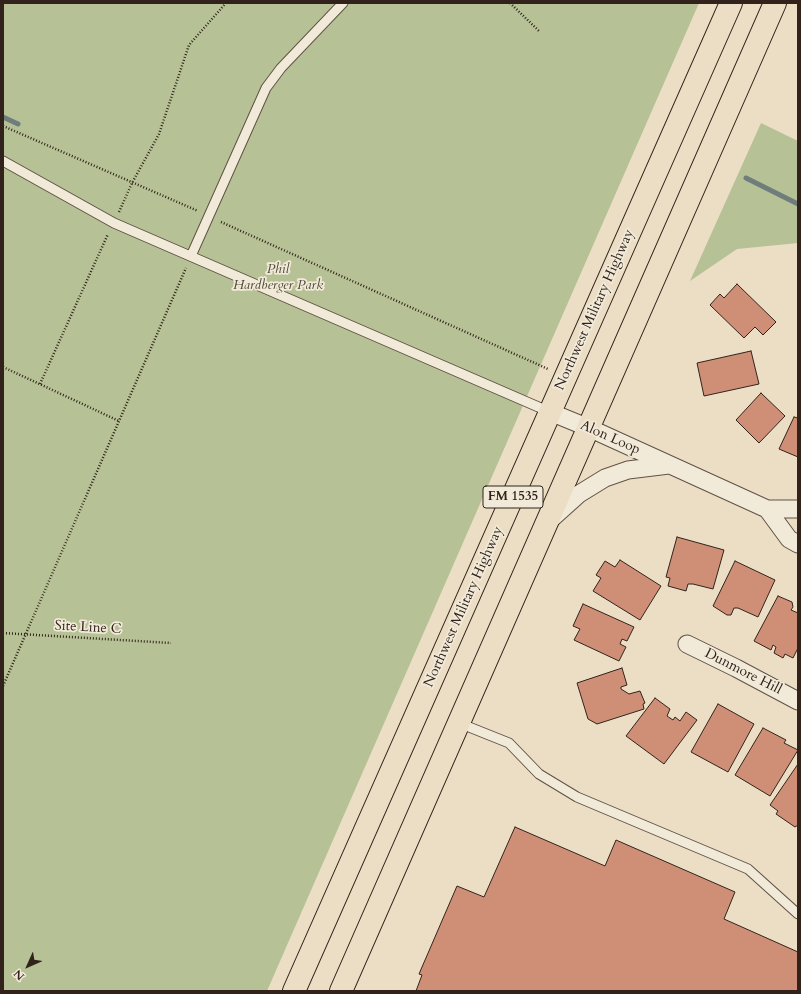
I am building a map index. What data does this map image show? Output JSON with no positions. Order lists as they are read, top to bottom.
{
  "streets": {
    "main road": ["Northwest Military Highway", "FM 1535"],
    "street": ["Alon Loop", "Dunmore Hill"],
    "path": ["Site Line C"]
  },
  "crossings": [
    ["Northwest Military Highway", "Alon Loop"],
    ["Alon Loop", "FM 1535"]
  ],
  "parks": ["Phil Hardberger Park"],
  "north": "bottom left"
}
